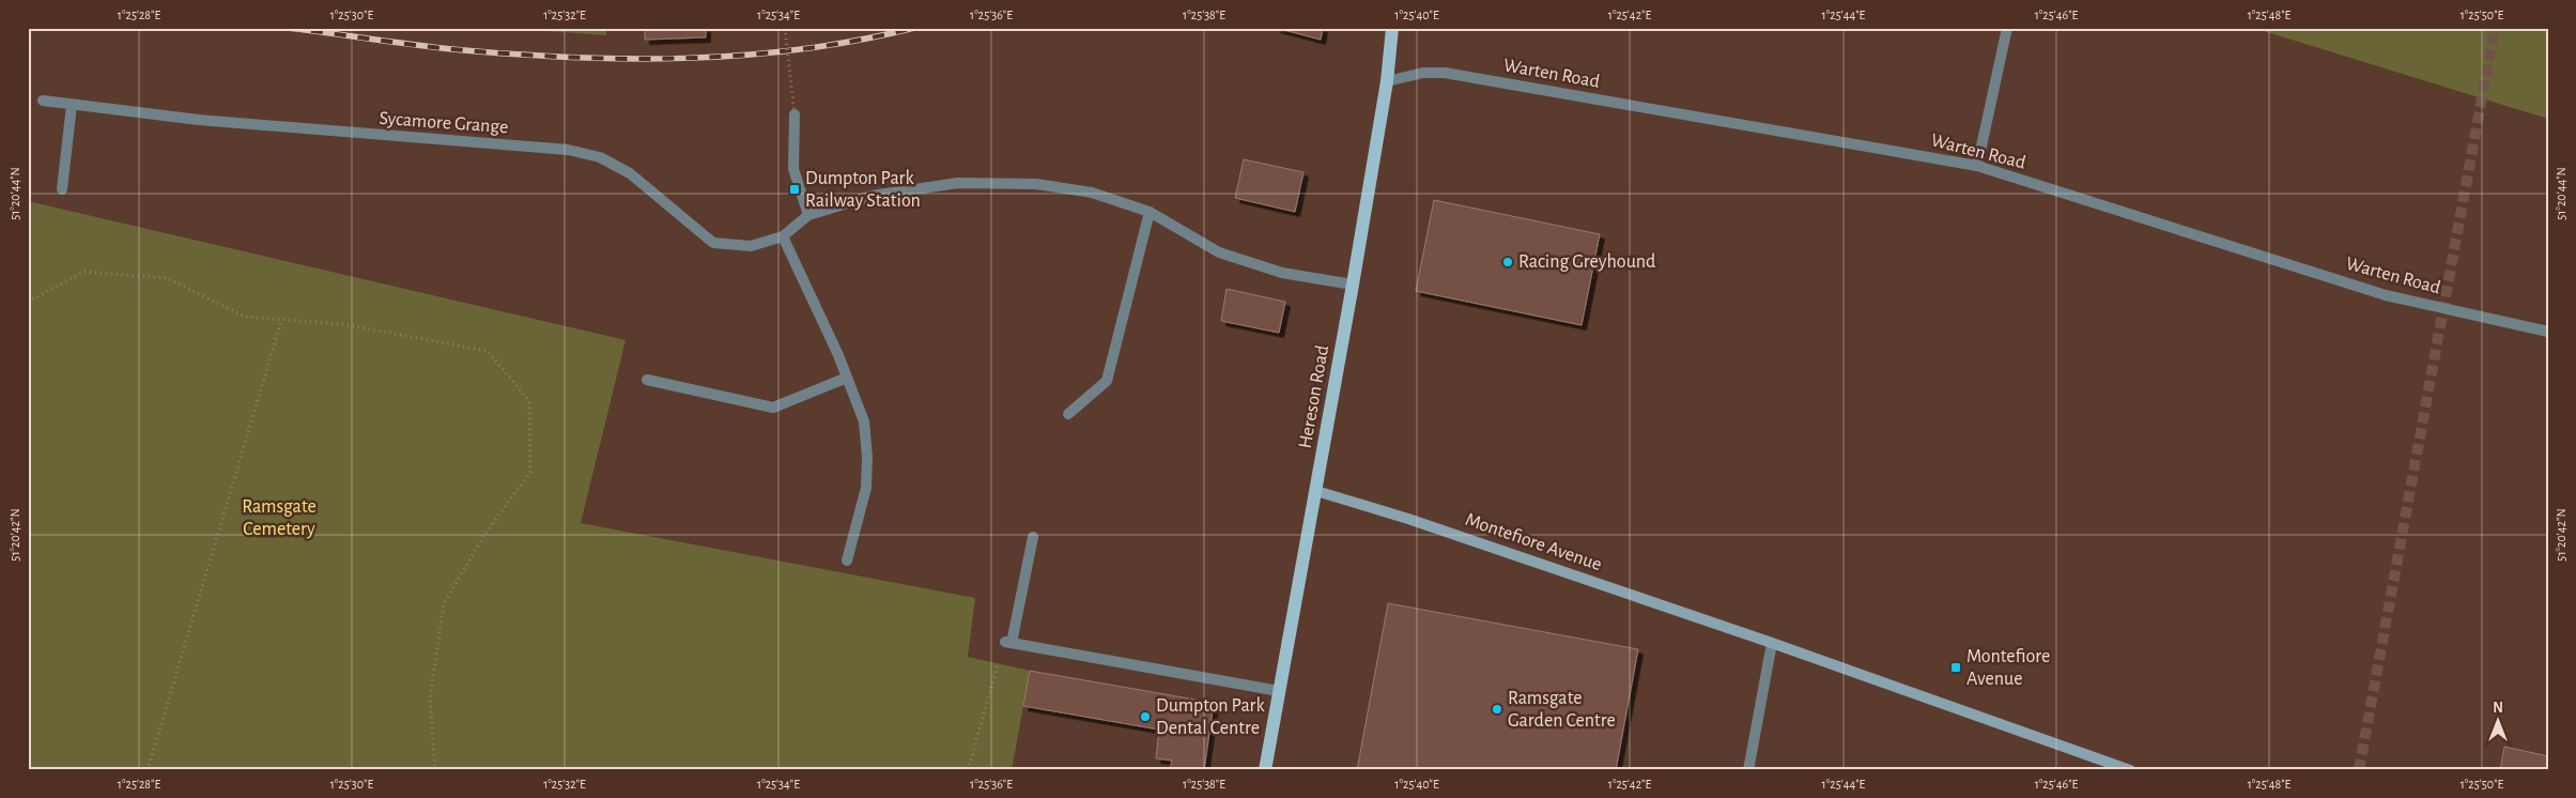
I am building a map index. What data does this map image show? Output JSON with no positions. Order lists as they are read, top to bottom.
{
  "streets": {
    "main road": ["Hereson Road"],
    "street": ["Warten Road", "Sycamore Grange", "Montefiore Avenue"]
  },
  "crossings": [
    ["Warten Road", "Hereson Road"],
    ["Sycamore Grange", "Hereson Road"],
    ["Hereson Road", "Montefiore Avenue"]
  ],
  "parks": ["Ramsgate Cemetery"],
  "places": {
    "transit": ["Dumpton Park Railway Station", "Montefiore Avenue"],
    "other": ["Racing Greyhound", "Ramsgate Garden Centre", "Dumpton Park Dental Centre"]
  },
  "north": "top",
  "coordinates": [
    "1°25'28\"E",
    "1°25'30\"E",
    "1°25'32\"E",
    "1°25'34\"E",
    "1°25'36\"E",
    "1°25'38\"E",
    "1°25'40\"E",
    "1°25'42\"E",
    "1°25'44\"E",
    "1°25'46\"E",
    "1°25'48\"E",
    "1°25'50\"E",
    "51°20'44\"N",
    "51°20'42\"N"
  ]
}
